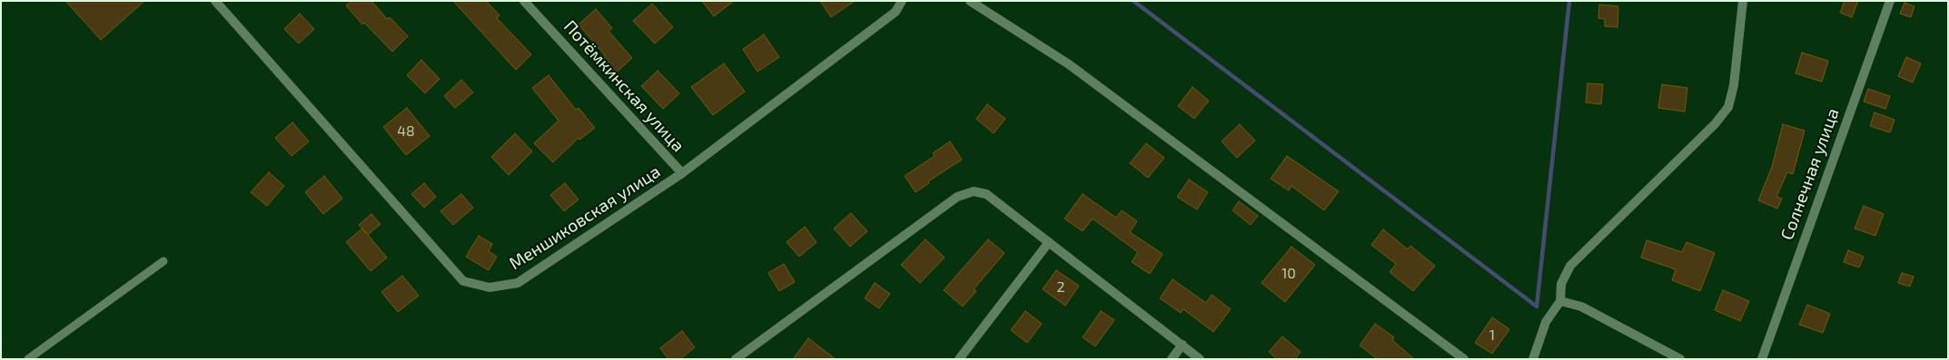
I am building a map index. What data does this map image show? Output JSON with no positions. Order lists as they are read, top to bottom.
{
  "streets": {
    "street": ["Потёмкинская улица", "Солнечная улица", "Меншиковская улица"]
  },
  "crossings": [
    ["Потёмкинская улица", "Меншиковская улица"]
  ],
  "house_numbers": [
    "48",
    "10",
    "2",
    "1"
  ]
}
